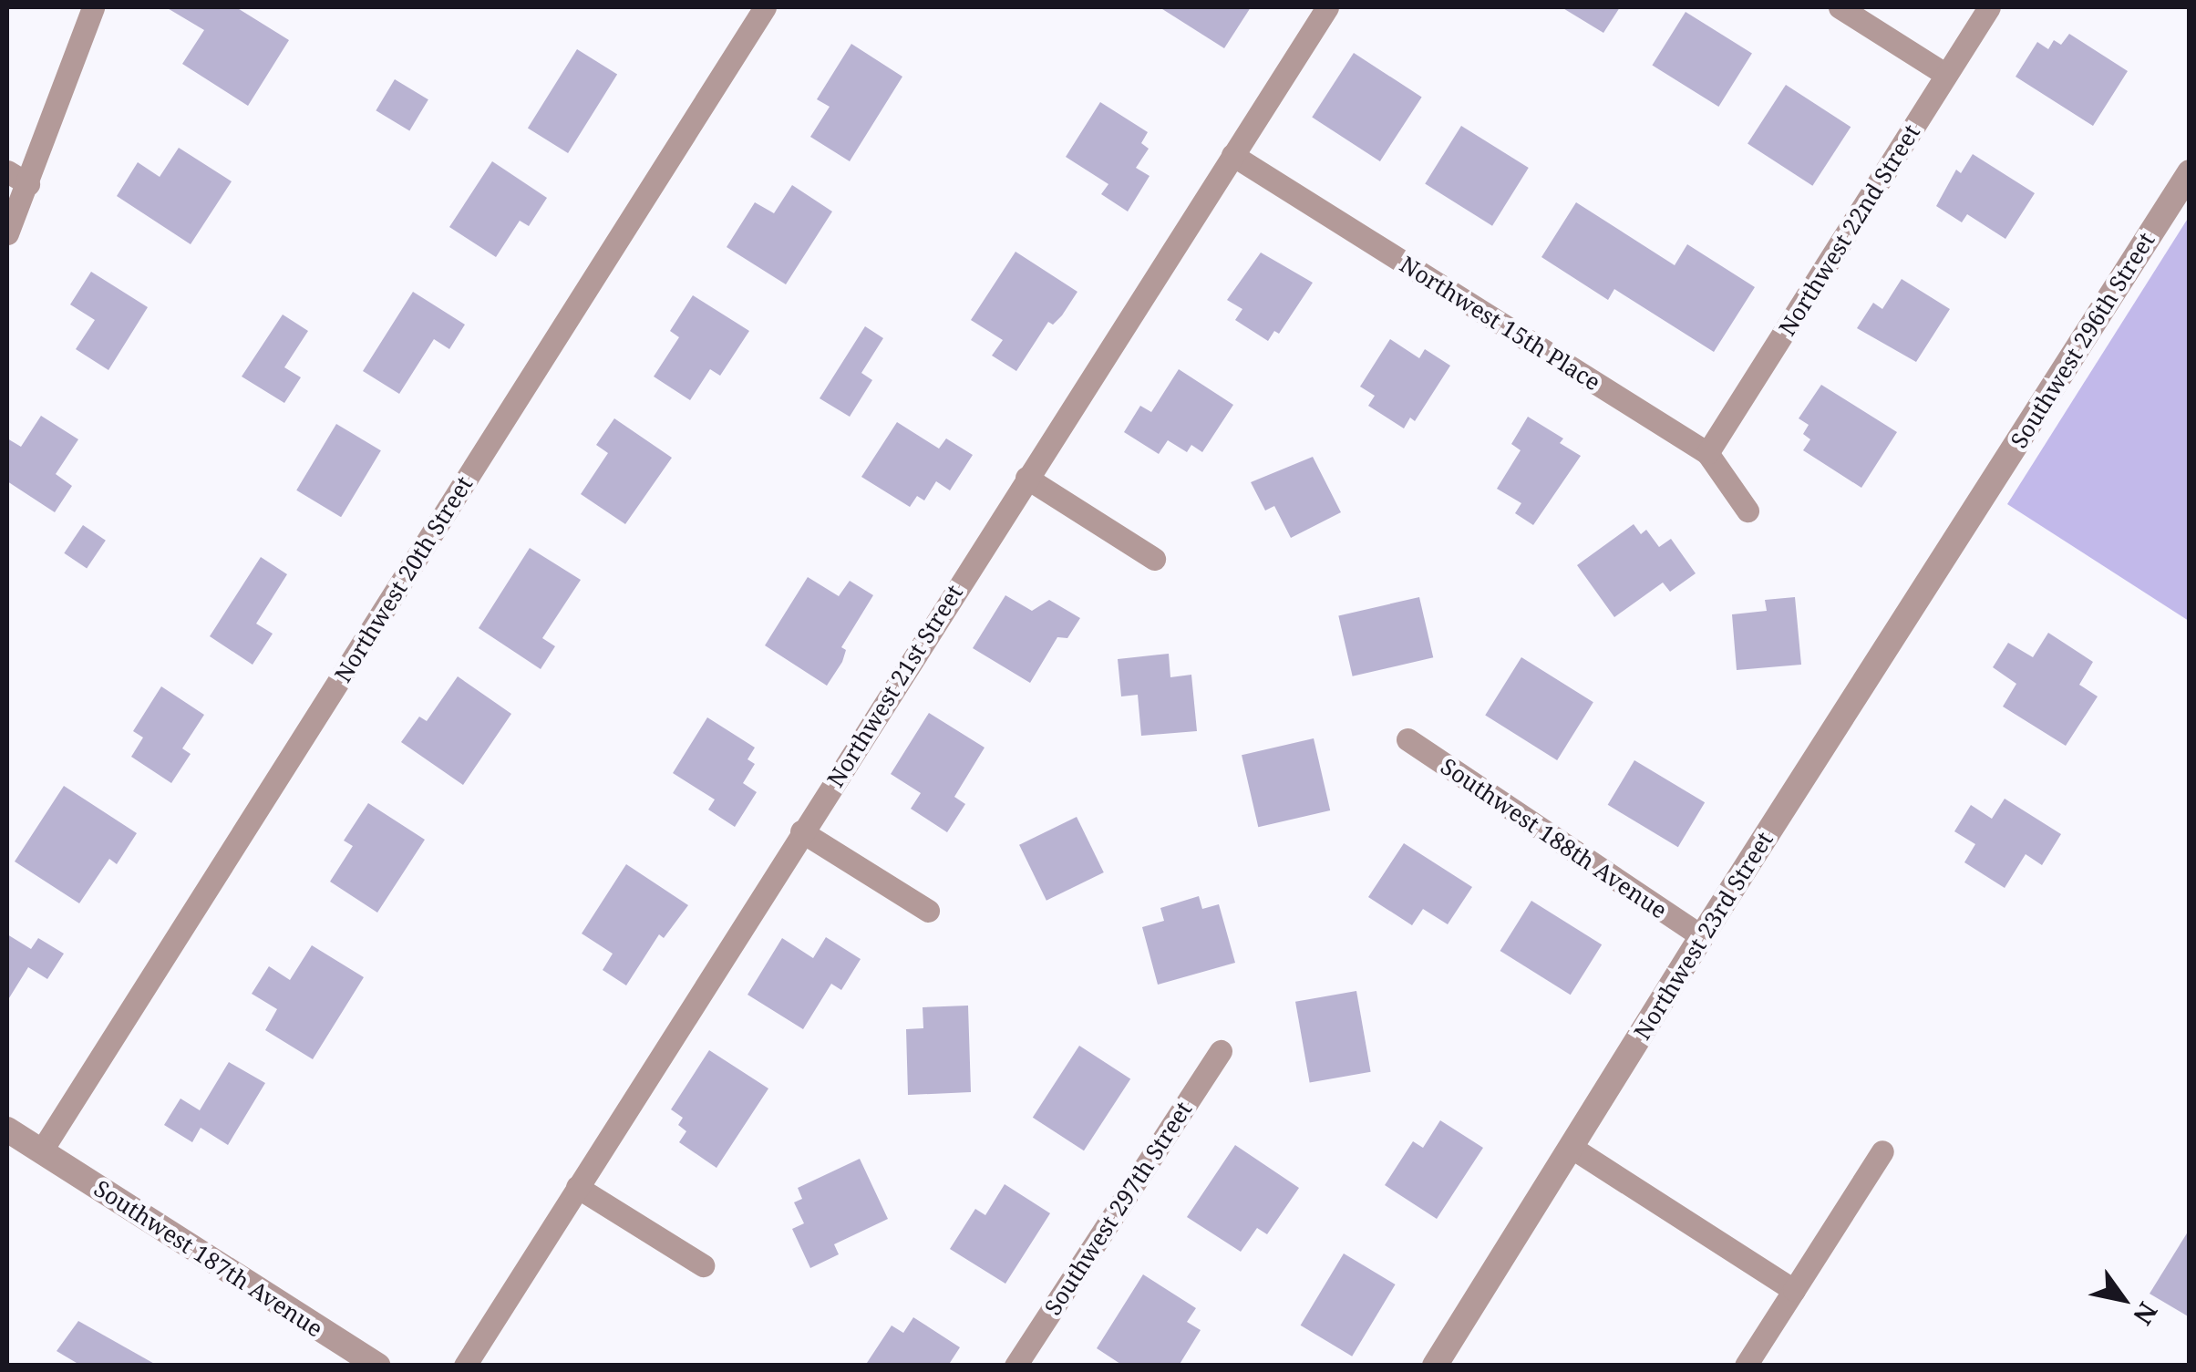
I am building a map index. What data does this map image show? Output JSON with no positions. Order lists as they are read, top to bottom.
{
  "streets": {
    "street": [
      "Northwest 22nd Street",
      "Northwest 15th Place",
      "Southwest 296th Street",
      "Northwest 20th Street",
      "Northwest 21st Street",
      "Southwest 188th Avenue",
      "Northwest 23rd Street",
      "Southwest 297th Street",
      "Southwest 187th Avenue"
    ]
  },
  "crossings": [
    ["Northwest 22nd Street", "Northwest 15th Place"],
    ["Northwest 15th Place", "Northwest 21st Street"],
    ["Southwest 296th Street", "Northwest 23rd Street"],
    ["Northwest 20th Street", "Southwest 187th Avenue"],
    ["Southwest 188th Avenue", "Northwest 23rd Street"]
  ],
  "north": "bottom right"
}
